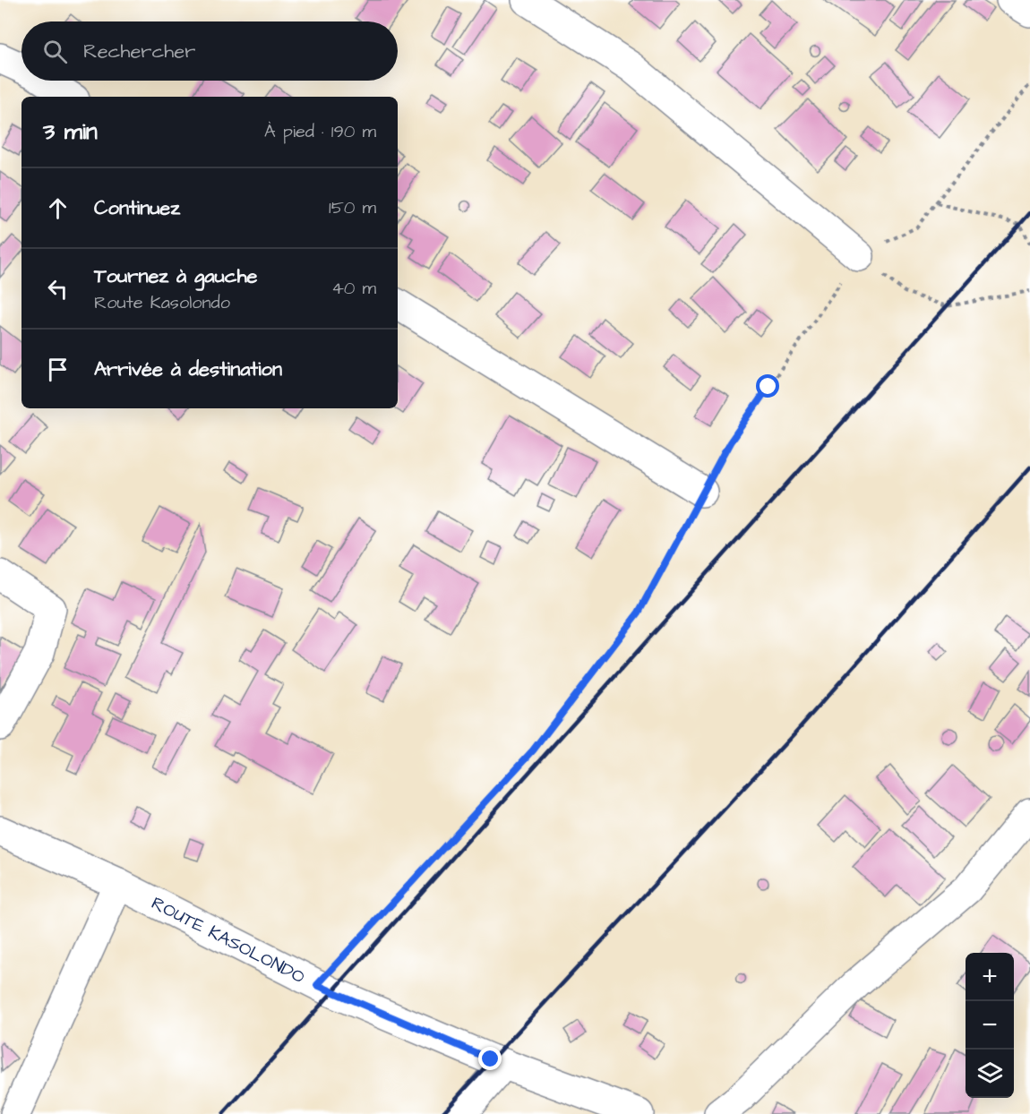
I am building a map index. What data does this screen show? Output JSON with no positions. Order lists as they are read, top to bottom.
{
  "streets": {
    "street": ["ROUTE KASOLONDO"]
  },
  "page": {
    "search": "Rechercher",
    "heading": ["3 min", "À pied · 190 m"],
    "list": [
      ["Continuez", "150 m"],
      ["Tournez à gauche", "Route Kasolondo", "40 m"],
      "Arrivée à destination"
    ],
    "map_buttons": ["+", "−"]
  }
}
